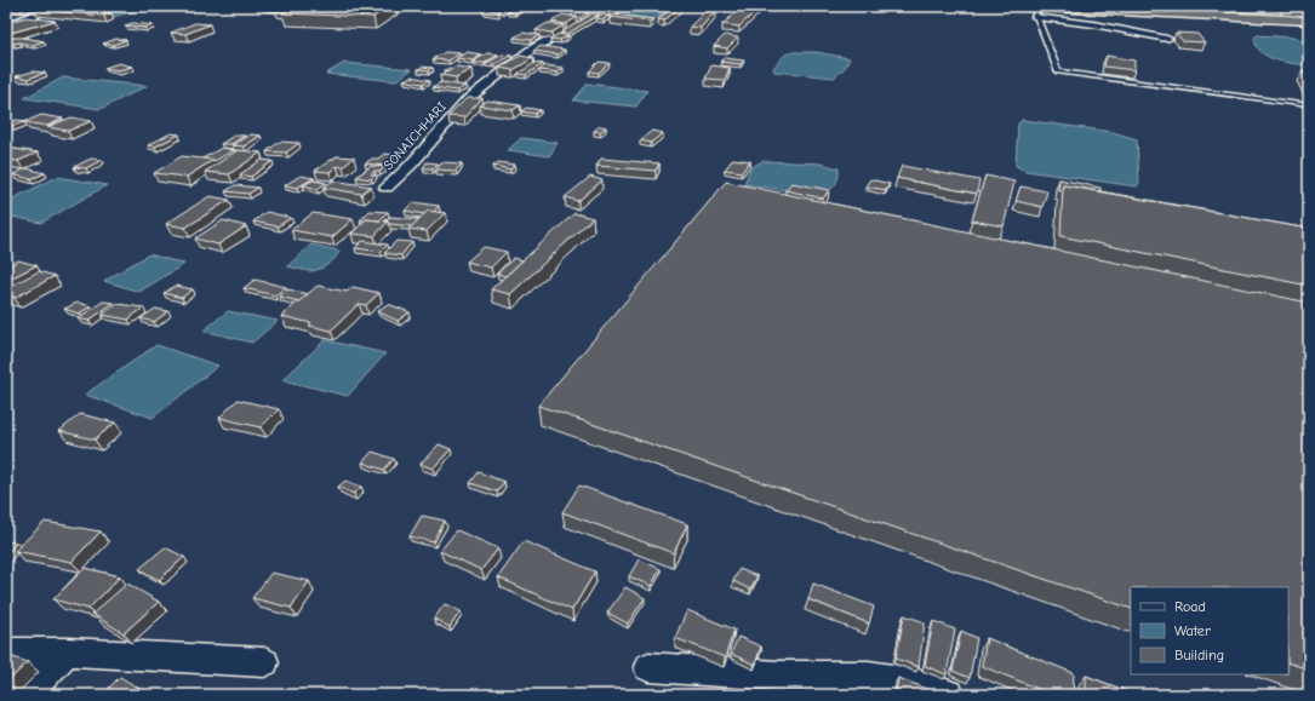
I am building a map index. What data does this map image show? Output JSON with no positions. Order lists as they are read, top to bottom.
{
  "streets": {
    "street": ["SONAICHHARI"]
  },
  "legend": ["Road", "Water", "Building"]
}
